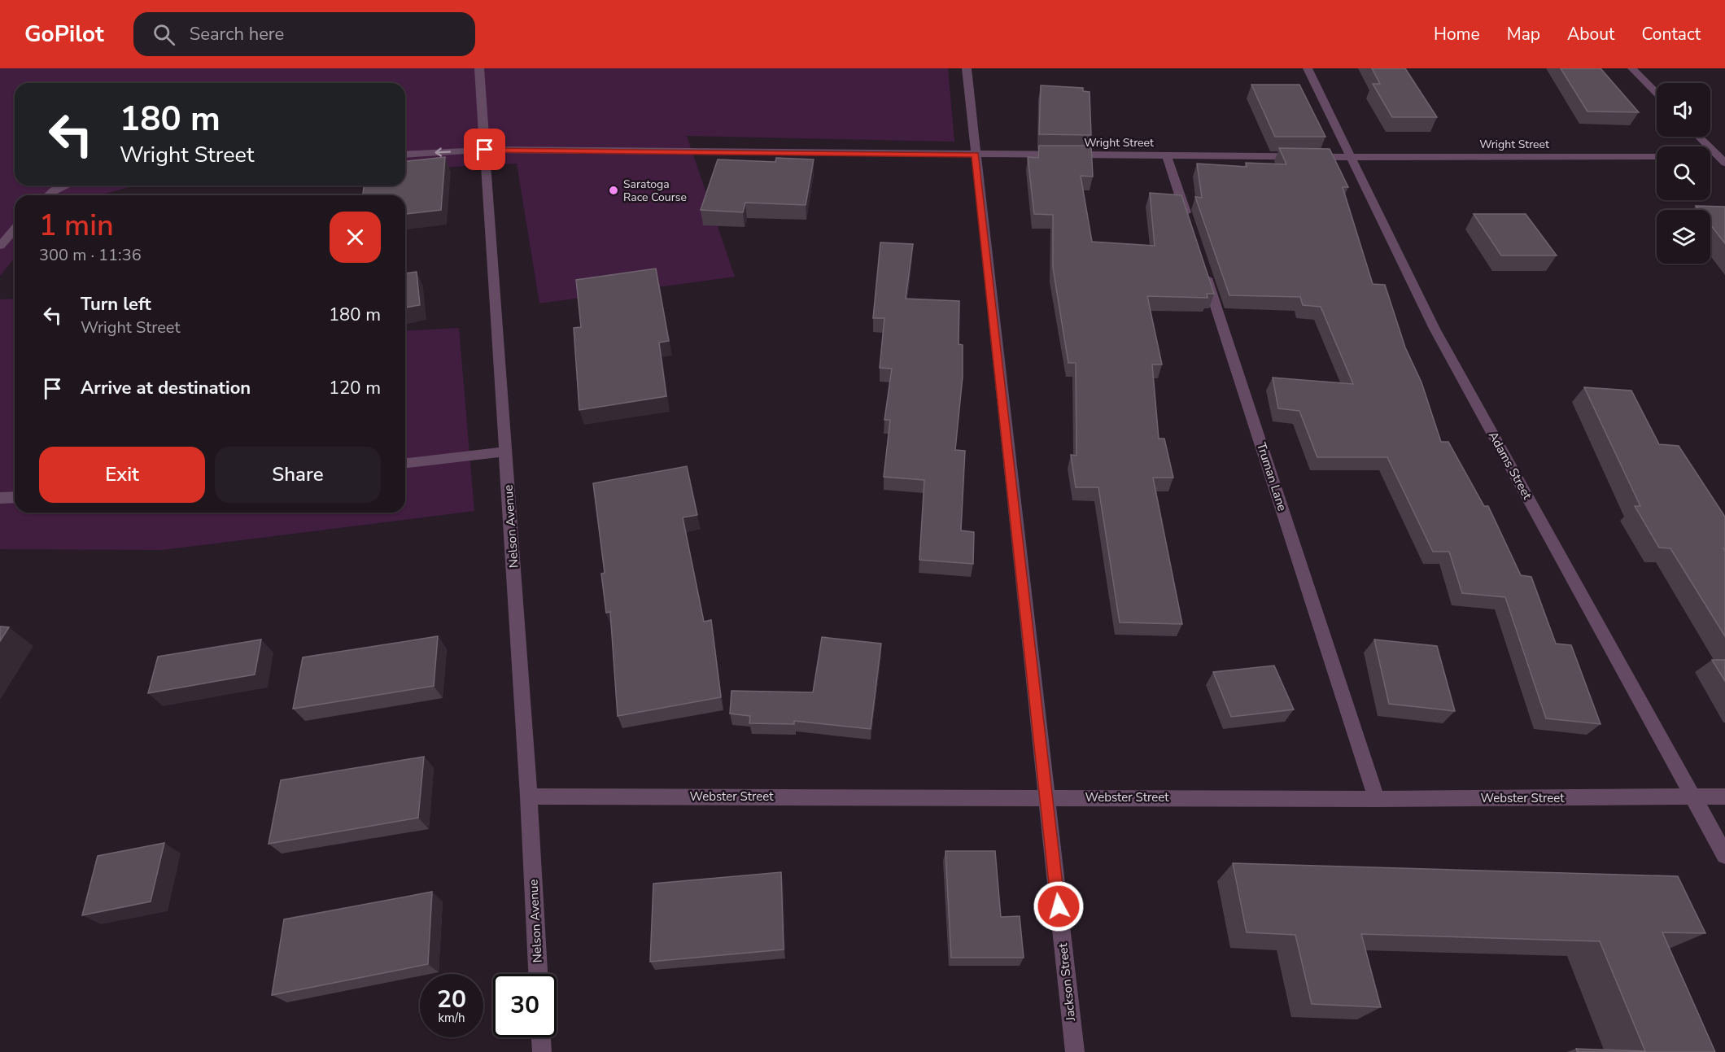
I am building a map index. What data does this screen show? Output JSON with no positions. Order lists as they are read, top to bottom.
{
  "streets": {
    "street": [
      "Wright Street",
      "Adams Street",
      "Truman Lane",
      "Nelson Avenue",
      "Webster Street",
      "Jackson Street"
    ]
  },
  "crossings": [
    ["Wright Street", "Adams Street"],
    ["Wright Street", "Nelson Avenue"],
    ["Wright Street", "Jackson Street"],
    ["Adams Street", "Webster Street"],
    ["Truman Lane", "Webster Street"],
    ["Nelson Avenue", "Webster Street"],
    ["Webster Street", "Jackson Street"]
  ],
  "places": ["Saratoga Race Course"],
  "page": {
    "header": "GoPilot",
    "search": "Search here",
    "nav": [
      "Home",
      "Map",
      "About",
      "Contact"
    ],
    "turn": ["180 m", "Wright Street"],
    "heading": ["1 min", "300 m · 11:36"],
    "list": [
      {
        "name": "Turn left",
        "note": "Wright Street",
        "value": "180 m"
      },
      {
        "name": "Arrive at destination",
        "value": "120 m"
      }
    ],
    "buttons": ["Exit", "Share"],
    "speed": "20 km/h",
    "limit": "30"
  }
}
